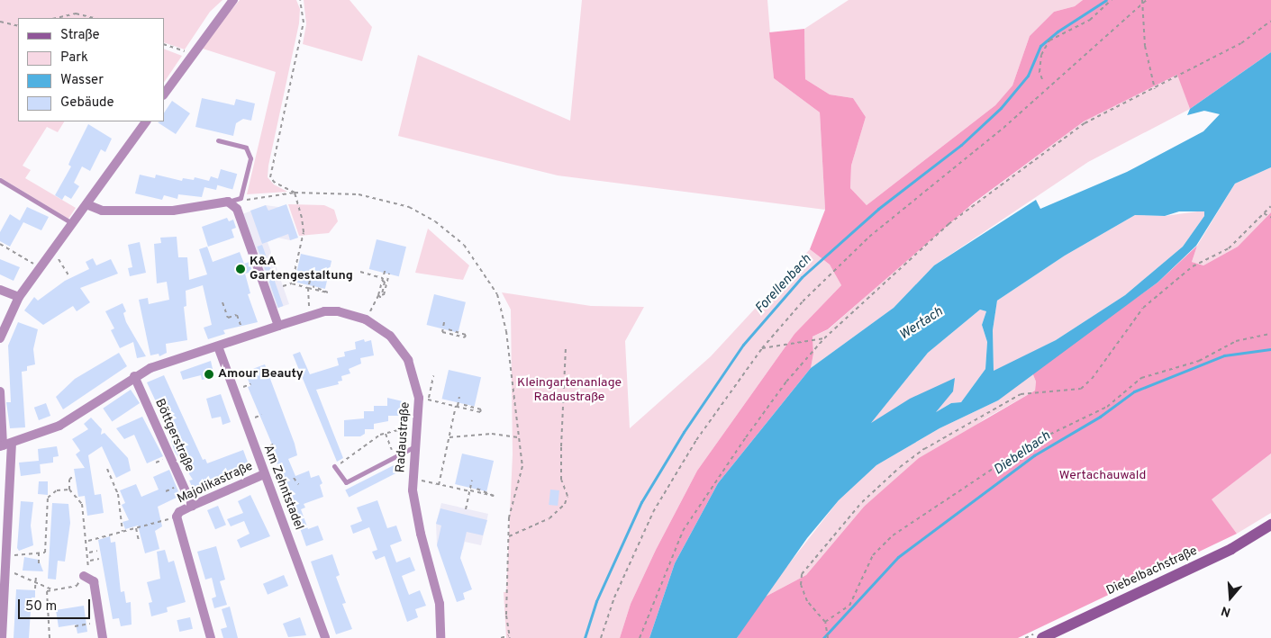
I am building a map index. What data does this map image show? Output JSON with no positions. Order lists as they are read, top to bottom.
{
  "streets": {
    "street": [
      "Böttgerstraße",
      "Radaustraße",
      "Majolikastraße",
      "Am Zehntstadel",
      "Diebelbachstraße"
    ]
  },
  "crossings": [
    ["Böttgerstraße", "Radaustraße"],
    ["Böttgerstraße", "Majolikastraße"],
    ["Radaustraße", "Am Zehntstadel"],
    ["Majolikastraße", "Am Zehntstadel"]
  ],
  "water": ["Forellenbach", "Wertach", "Diebelbach"],
  "parks": ["Kleingartenanlage Radaustraße", "Wertachauwald"],
  "places": ["K&A Gartengestaltung", "Amour Beauty"],
  "legend": [
    "Straße",
    "Park",
    "Wasser",
    "Gebäude"
  ],
  "scale_bar": "50 m",
  "north": "bottom"
}
